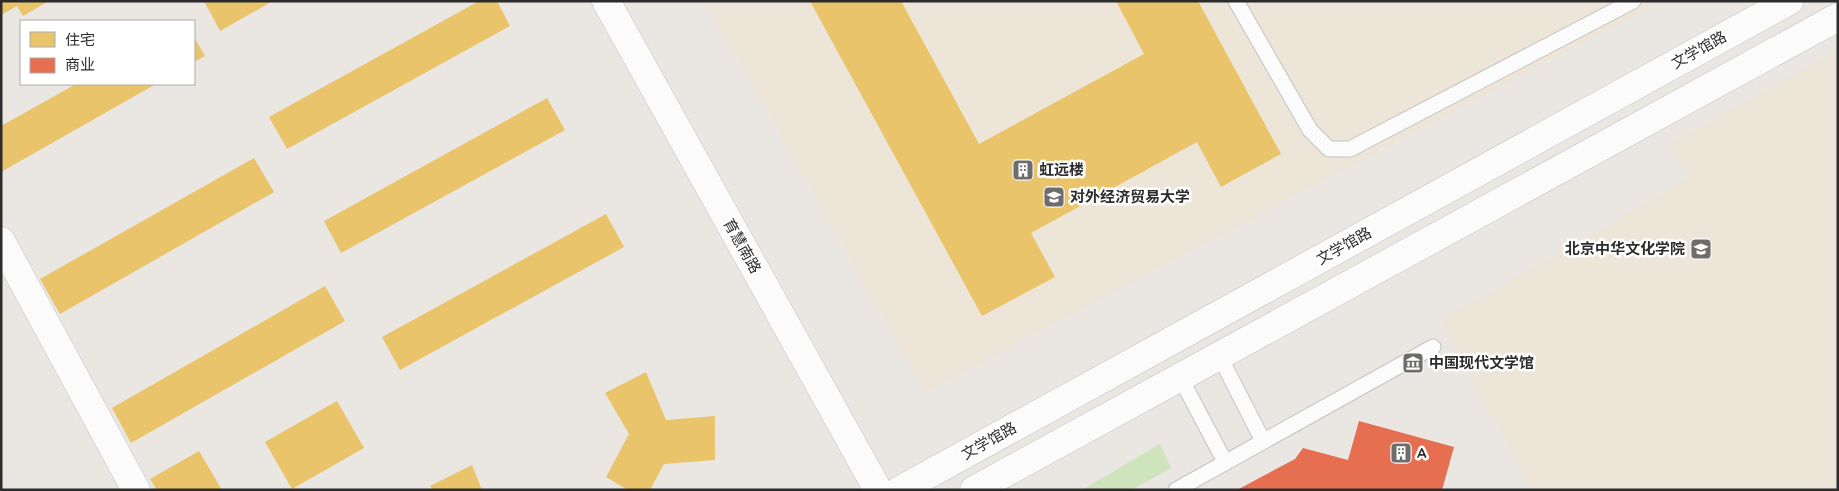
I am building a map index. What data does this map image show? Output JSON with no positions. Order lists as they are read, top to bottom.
{
  "streets": {
    "main road": ["文学馆路", "育慧南路"]
  },
  "places": {
    "building": ["虹远楼", "A"],
    "school or university": ["对外经济贸易大学", "北京中华文化学院"],
    "museum": ["中国现代文学馆"]
  },
  "legend": ["住宅", "商业"]
}
